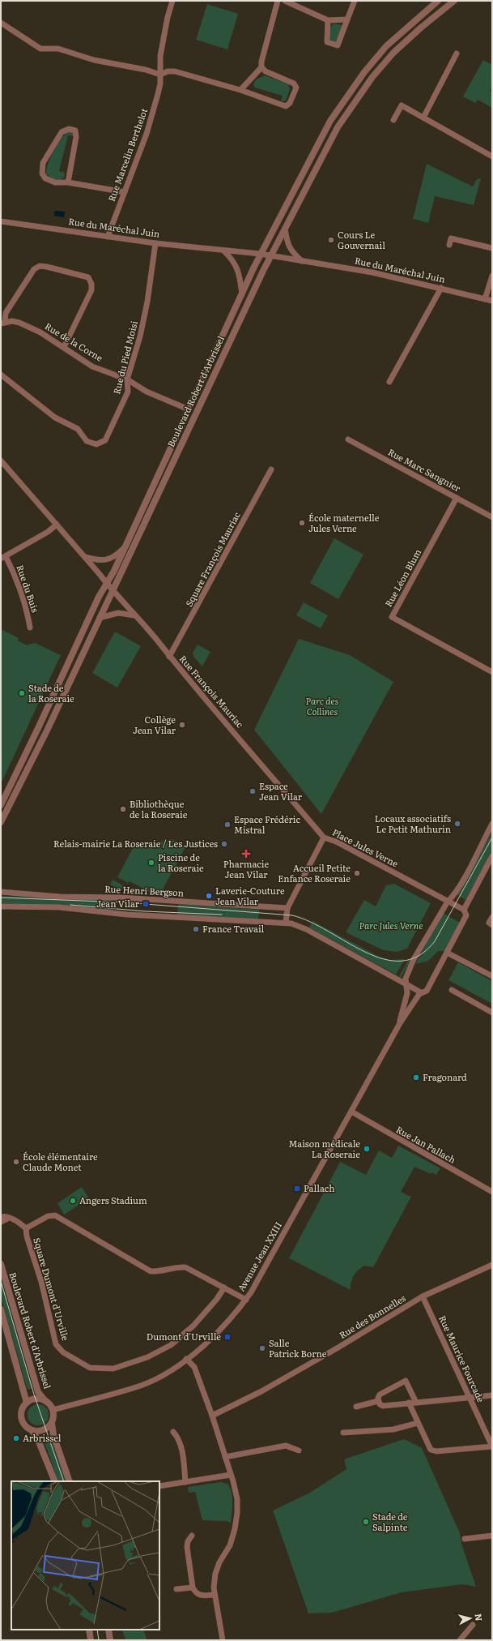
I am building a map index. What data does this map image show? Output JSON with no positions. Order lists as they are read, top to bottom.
{
  "streets": {
    "street": [
      "Rue Marcelin Berthelot",
      "Rue du Maréchal Juin",
      "Rue de la Corne",
      "Rue du Pied Moisi",
      "Boulevard Robert d'Arbrissel",
      "Rue Marc Sangnier",
      "Square François Mauriac",
      "Rue Léon Blum",
      "Rue du Buis",
      "Rue François Mauriac",
      "Place Jules Verne",
      "Rue Henri Bergson",
      "Rue Jan Pallach",
      "Avenue Jean XXIII",
      "Square Dumont d'Urville",
      "Rue des Bonnelles",
      "Rue Maurice Fourcade"
    ]
  },
  "crossings": [
    ["Rue Marcelin Berthelot", "Rue du Maréchal Juin"],
    ["Rue du Maréchal Juin", "Rue du Pied Moisi"],
    ["Rue du Maréchal Juin", "Boulevard Robert d'Arbrissel"],
    ["Rue de la Corne", "Rue du Pied Moisi"],
    ["Rue de la Corne", "Boulevard Robert d'Arbrissel"],
    ["Boulevard Robert d'Arbrissel", "Rue François Mauriac"],
    ["Boulevard Robert d'Arbrissel", "Avenue Jean XXIII"],
    ["Rue Marc Sangnier", "Rue Léon Blum"],
    ["Square François Mauriac", "Rue François Mauriac"],
    ["Rue du Buis", "Rue François Mauriac"],
    ["Rue François Mauriac", "Place Jules Verne"],
    ["Place Jules Verne", "Rue Henri Bergson"],
    ["Place Jules Verne", "Avenue Jean XXIII"],
    ["Rue Jan Pallach", "Avenue Jean XXIII"],
    ["Avenue Jean XXIII", "Square Dumont d'Urville"],
    ["Rue des Bonnelles", "Rue Maurice Fourcade"]
  ],
  "parks": ["Parc des Collines", "Parc Jules Verne"],
  "places": {
    "other": [
      "Cours Le Gouvernail",
      "École maternelle Jules Verne",
      "Stade de la Roseraie",
      "Collège Jean Vilar",
      "Espace Jean Vilar",
      "Bibliothèque de la Roseraie",
      "Locaux associatifs Le Petit Mathurin",
      "Espace Frédéric Mistral",
      "Relais-mairie La Roseraie / Les Justices",
      "Piscine de la Roseraie",
      "Accueil Petite Enfance Roseraie",
      "Laverie-Couture Jean Vilar",
      "France Travail",
      "Fragonard",
      "Maison médicale La Roseraie",
      "École élémentaire Claude Monet",
      "Angers Stadium",
      "Salle Patrick Borne",
      "Arbrissel",
      "Stade de Salpinte"
    ],
    "health": ["Pharmacie Jean Vilar"],
    "transit": ["Jean Vilar", "Pallach", "Dumont d'Urville"]
  },
  "north": "right"
}
